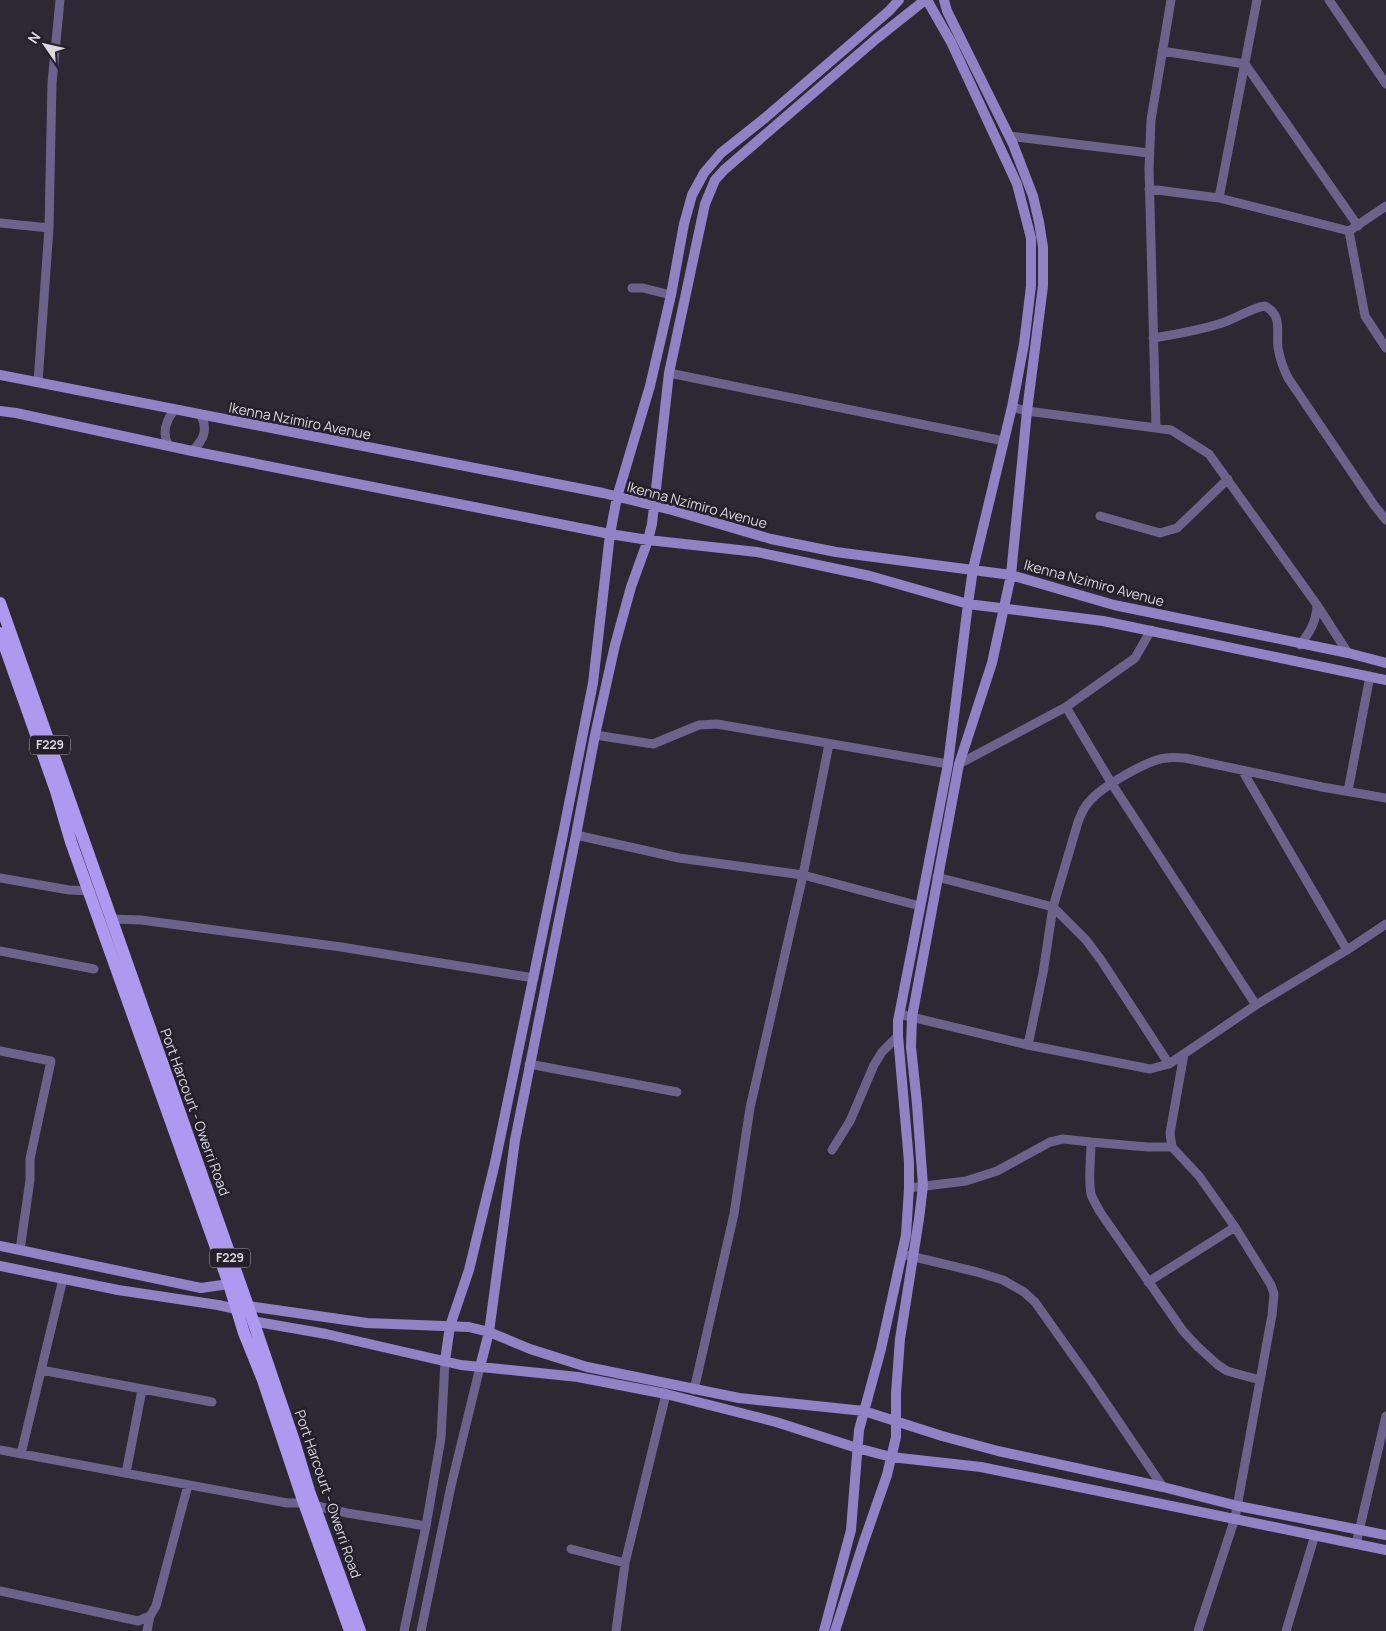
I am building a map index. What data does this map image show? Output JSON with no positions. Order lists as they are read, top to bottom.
{
  "streets": {
    "main road": ["F229", "Port Harcourt - Owerri Road"],
    "street": ["Ikenna Nzimiro Avenue"]
  },
  "north": "top left"
}
